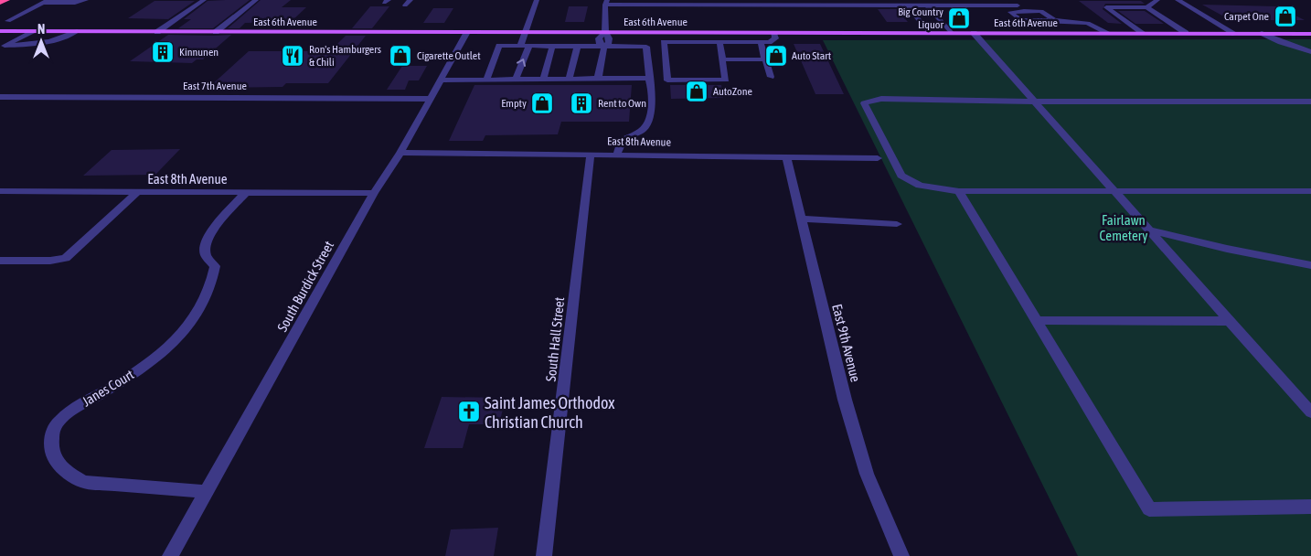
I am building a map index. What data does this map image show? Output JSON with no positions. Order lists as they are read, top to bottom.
{
  "streets": {
    "main road": ["East 6th Avenue"],
    "street": [
      "East 7th Avenue",
      "East 8th Avenue",
      "South Burdick Street",
      "South Hall Street",
      "East 9th Avenue",
      "Janes Court"
    ]
  },
  "crossings": [
    ["East 6th Avenue", "South Burdick Street"],
    ["East 7th Avenue", "South Burdick Street"],
    ["East 8th Avenue", "South Burdick Street"],
    ["East 8th Avenue", "South Hall Street"],
    ["East 8th Avenue", "East 9th Avenue"],
    ["East 8th Avenue", "Janes Court"],
    ["South Burdick Street", "Janes Court"]
  ],
  "parks": ["Fairlawn Cemetery"],
  "places": {
    "shop": [
      "Carpet One",
      "Big Country Liquor",
      "Cigarette Outlet",
      "Auto Start",
      "AutoZone",
      "Empty"
    ],
    "building": ["Kinnunen", "Rent to Own"],
    "restaurant": ["Ron's Hamburgers & Chili"],
    "church": ["Saint James Orthodox Christian Church"]
  },
  "north": "top"
}
